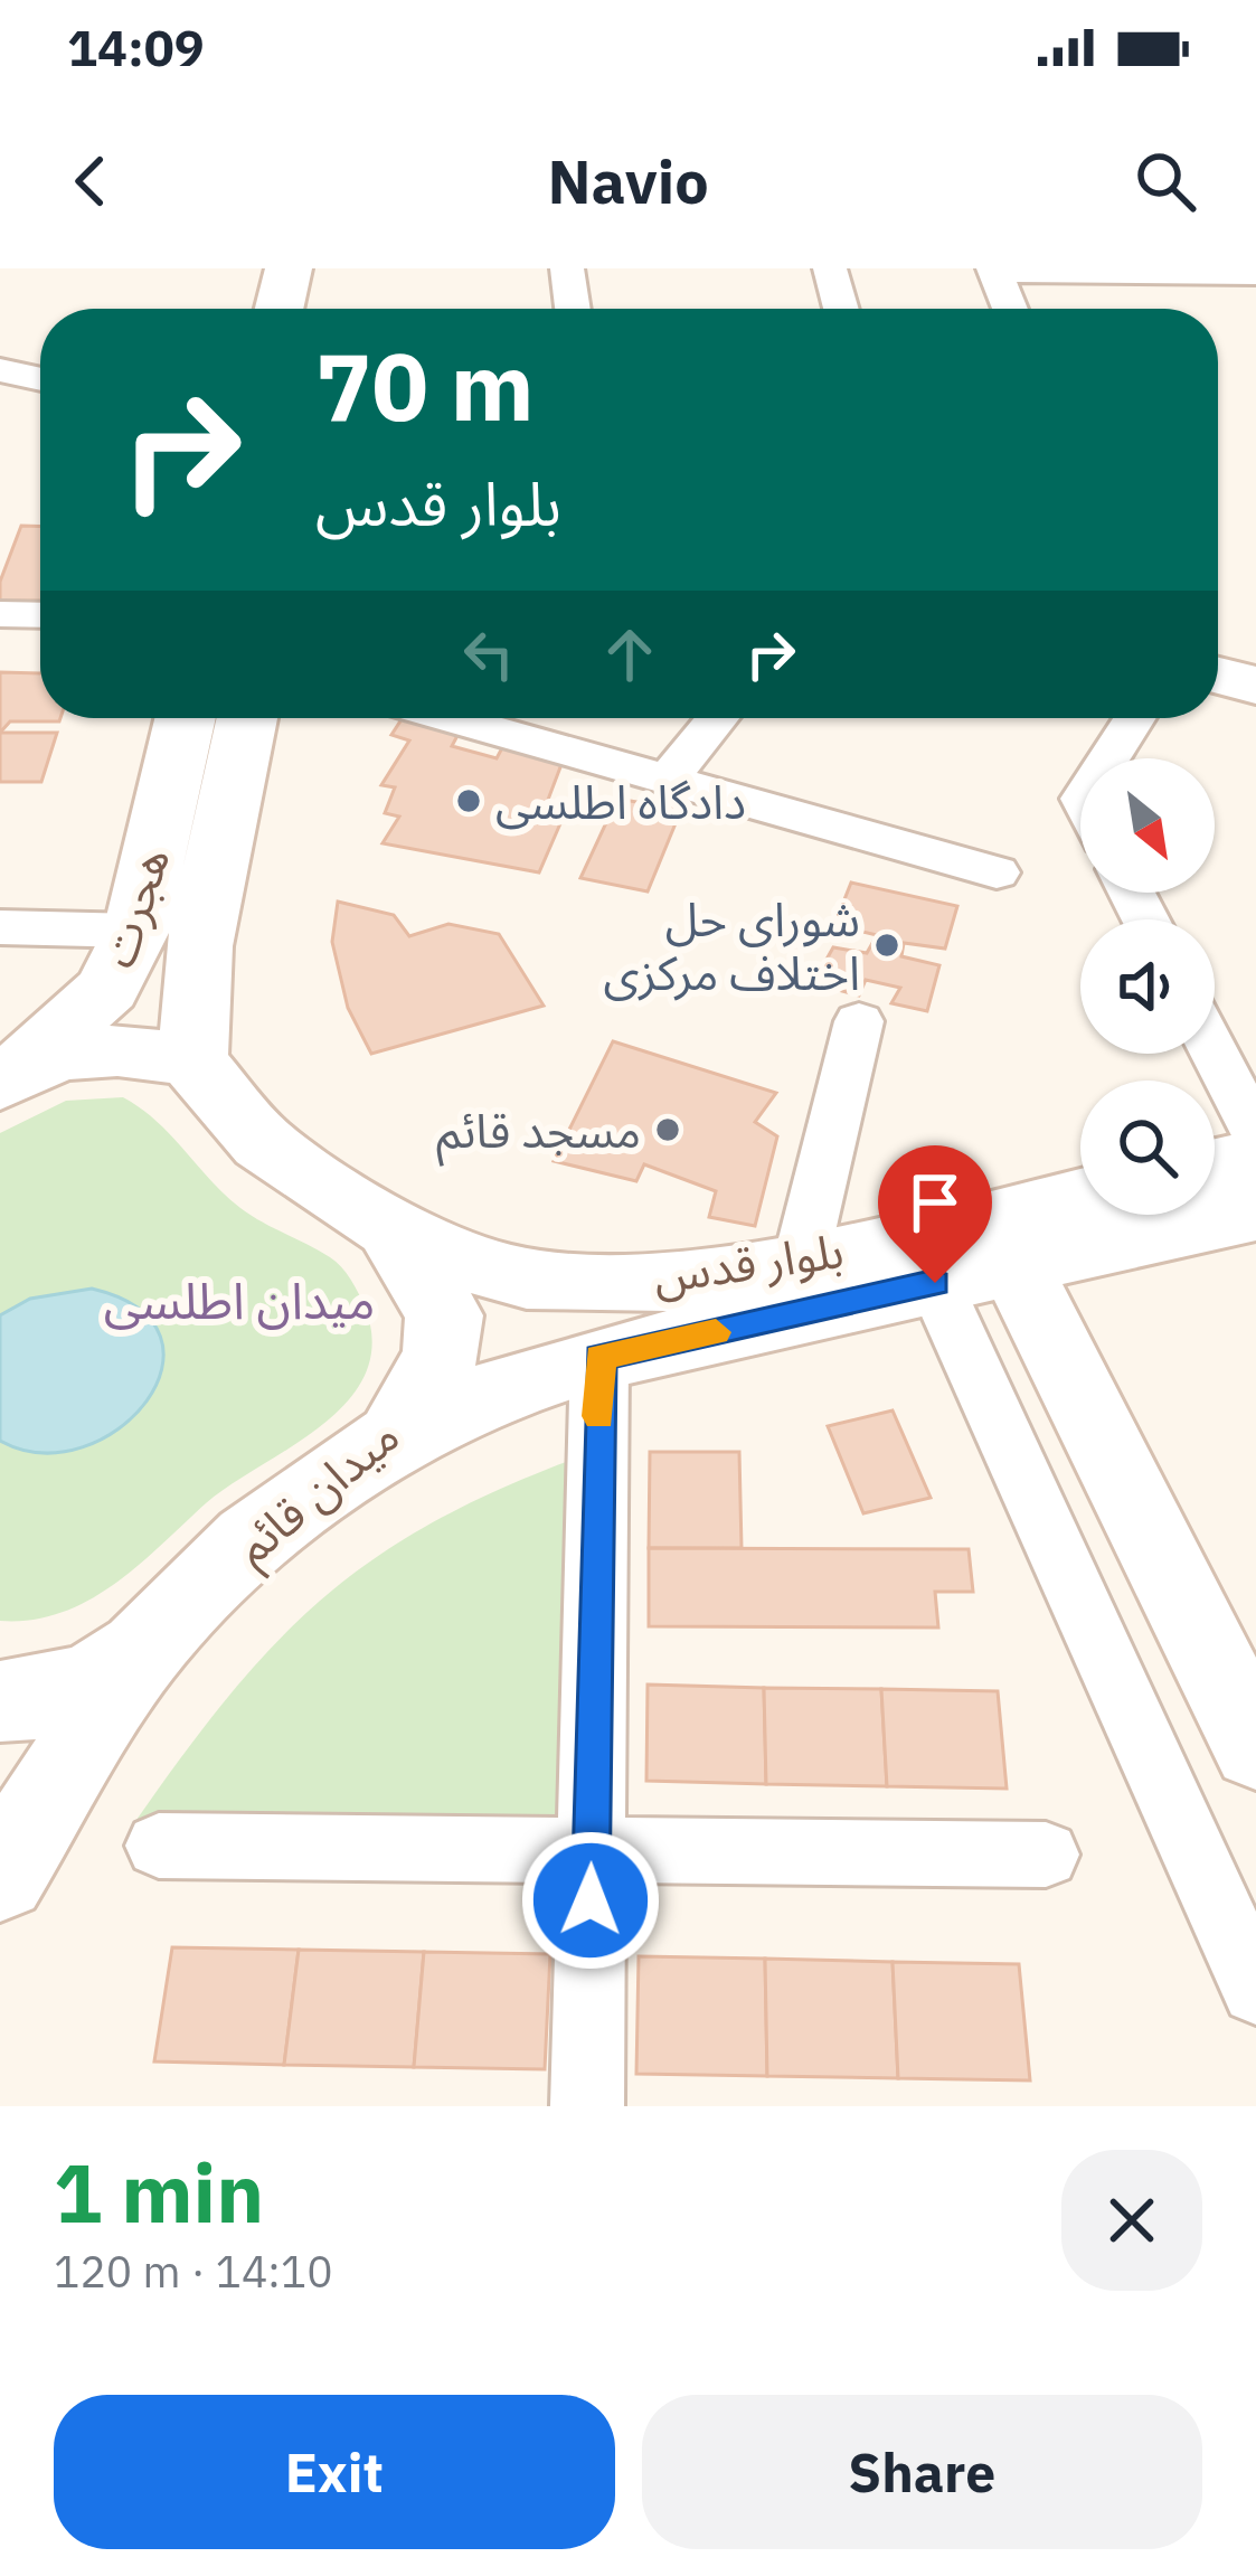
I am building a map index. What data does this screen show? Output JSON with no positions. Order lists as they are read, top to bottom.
{
  "streets": {
    "main road": ["هجرت", "بلوار قدس", "میدان قائم"]
  },
  "crossings": [
    ["هجرت", "میدان قائم"],
    ["بلوار قدس", "میدان قائم"]
  ],
  "districts": ["میدان اطلسی"],
  "places": ["دادگاه اطلسی", "شورای حل اختلاف مرکزی", "مسجد قائم"],
  "north": "bottom right",
  "page": {
    "status": "14:09",
    "header": "Navio",
    "turn": ["70 m", "بلوار قدس"],
    "heading": ["1 min", "120 m · 14:10"],
    "buttons": ["Exit", "Share"]
  }
}
